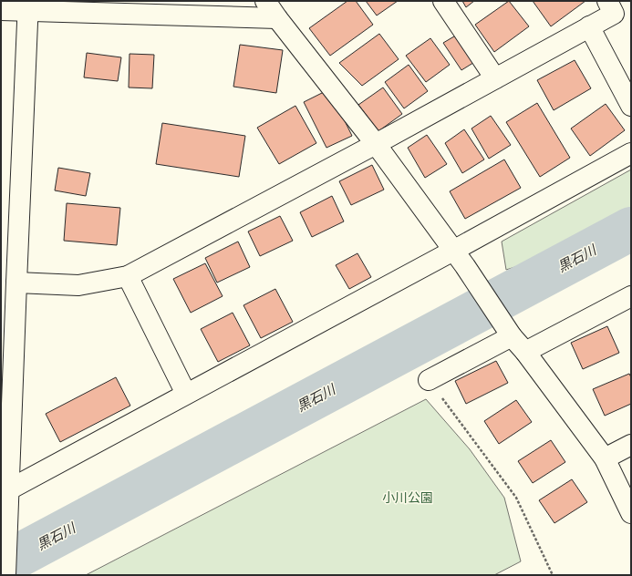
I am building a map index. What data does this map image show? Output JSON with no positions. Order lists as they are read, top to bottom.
{
  "water": ["黒石川"],
  "parks": ["小川公園"]
}
